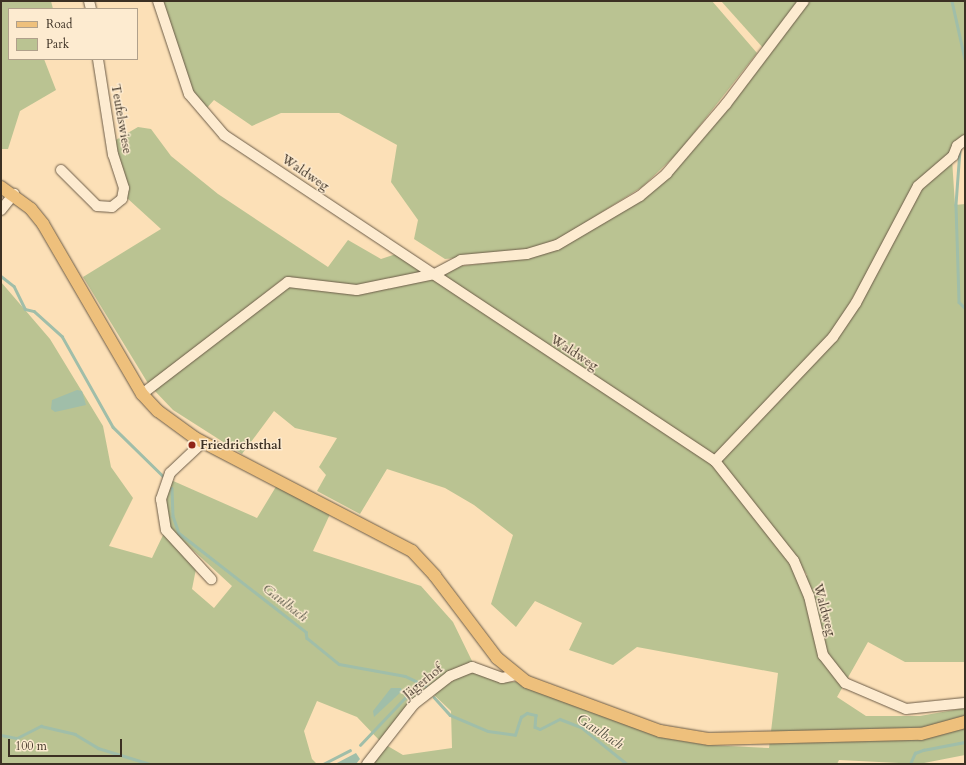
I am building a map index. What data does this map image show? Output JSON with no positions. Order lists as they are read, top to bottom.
{
  "streets": {
    "street": ["Teufelswiese", "Waldweg", "Jägerhof"]
  },
  "water": ["Gaulbach"],
  "places": ["Friedrichsthal"],
  "legend": ["Road", "Park"],
  "scale_bar": "100 m"
}
